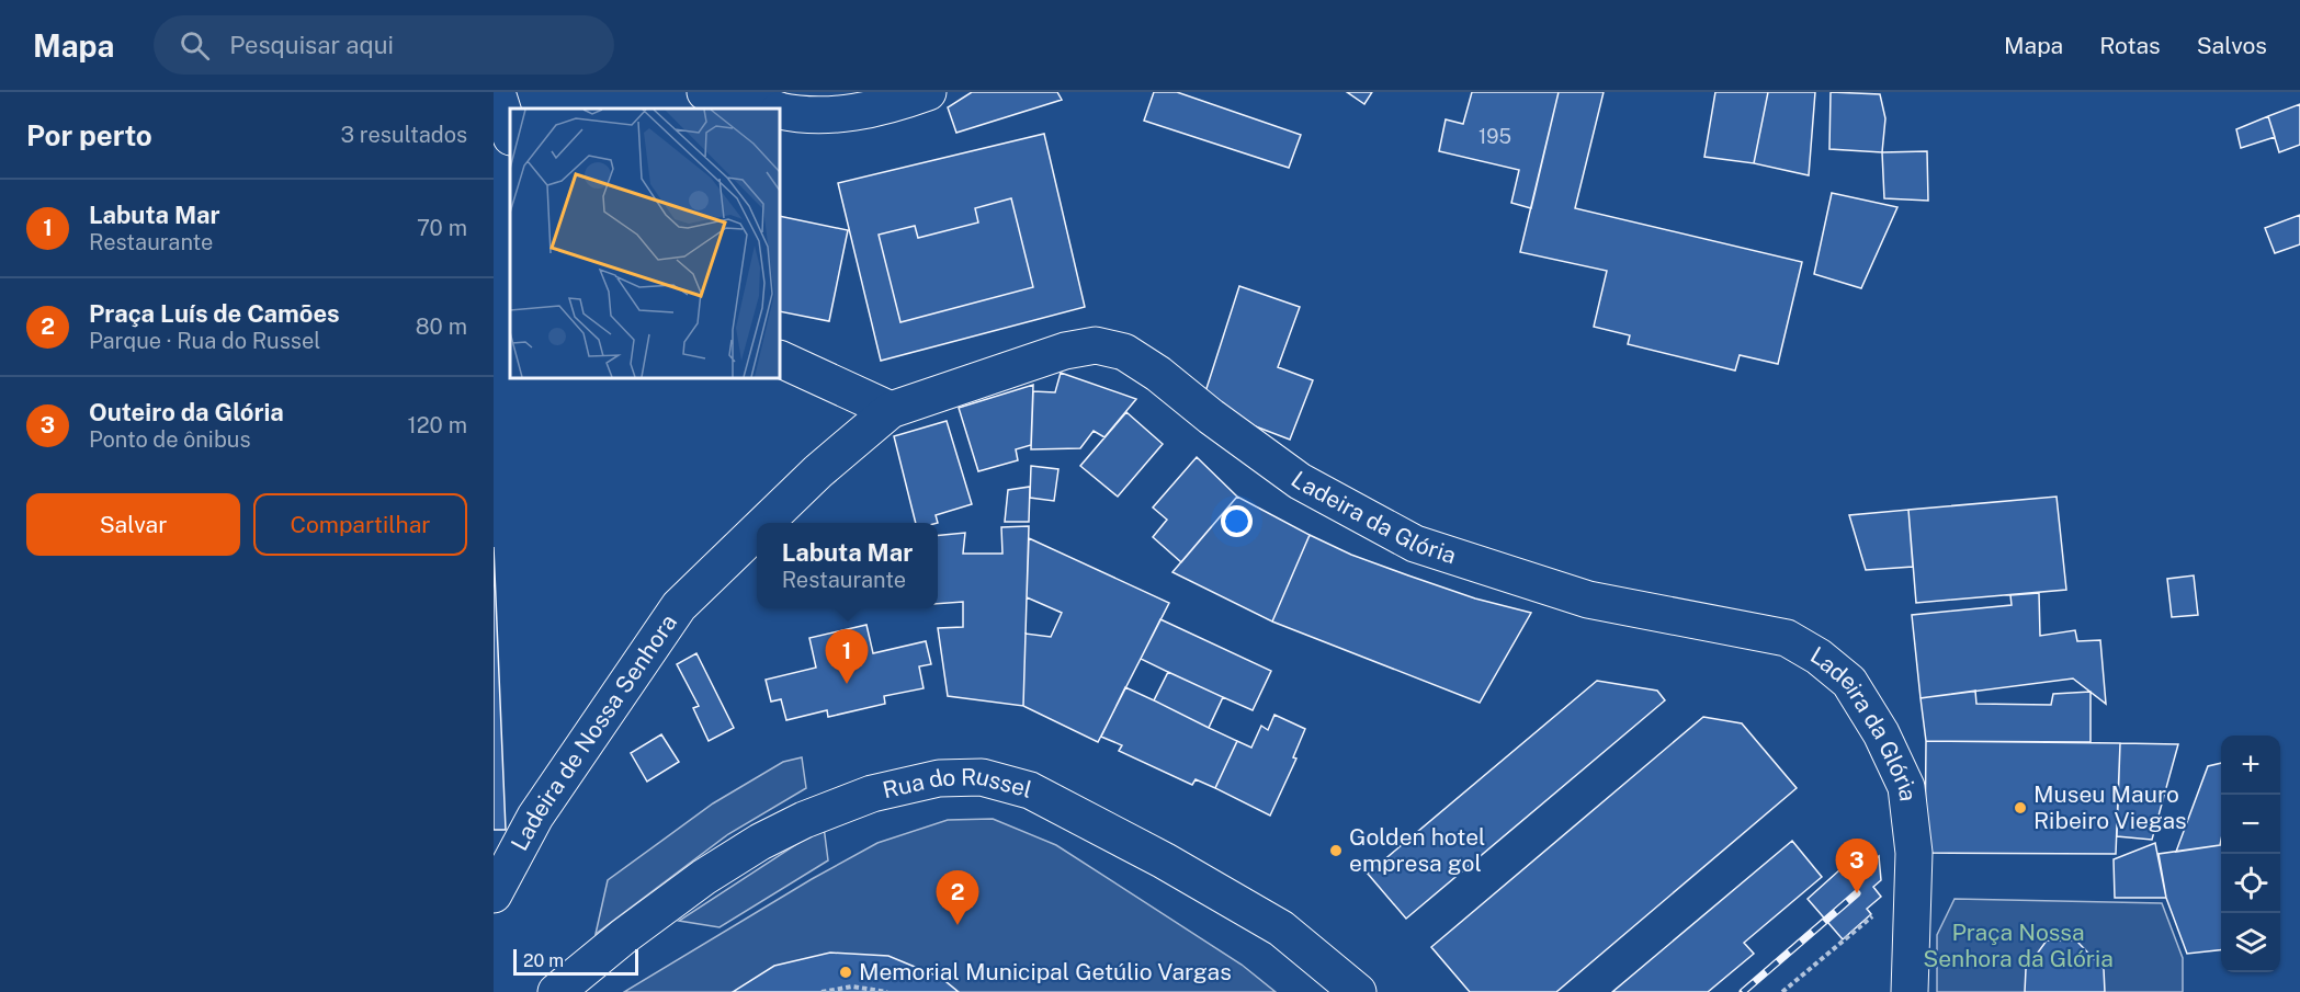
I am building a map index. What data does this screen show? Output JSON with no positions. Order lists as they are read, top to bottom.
{
  "streets": {
    "street": ["Ladeira da Glória", "Ladeira de Nossa Senhora", "Rua do Russel"]
  },
  "crossings": [
    ["Ladeira da Glória", "Ladeira de Nossa Senhora"]
  ],
  "parks": ["Praça Nossa Senhora da Glória"],
  "places": ["Museu Mauro Ribeiro Viegas", "Golden hotel empresa gol", "Memorial Municipal Getúlio Vargas"],
  "house_numbers": ["195"],
  "scale_bar": "20 m",
  "page": {
    "header": "Mapa",
    "search": "Pesquisar aqui",
    "nav": ["Mapa", "Rotas", "Salvos"],
    "heading": ["Por perto", "3 resultados"],
    "list": [
      {
        "mark": "1",
        "name": "Labuta Mar",
        "note": "Restaurante",
        "value": "70 m"
      },
      {
        "mark": "2",
        "name": "Praça Luís de Camões",
        "note": "Parque · Rua do Russel",
        "value": "80 m"
      },
      {
        "mark": "3",
        "name": "Outeiro da Glória",
        "note": "Ponto de ônibus",
        "value": "120 m"
      }
    ],
    "buttons": ["Salvar", "Compartilhar"],
    "popup": ["Labuta Mar", "Restaurante"],
    "pins": ["1", "3", "2"],
    "map_buttons": ["+", "−"],
    "scale": "20 m"
  }
}
